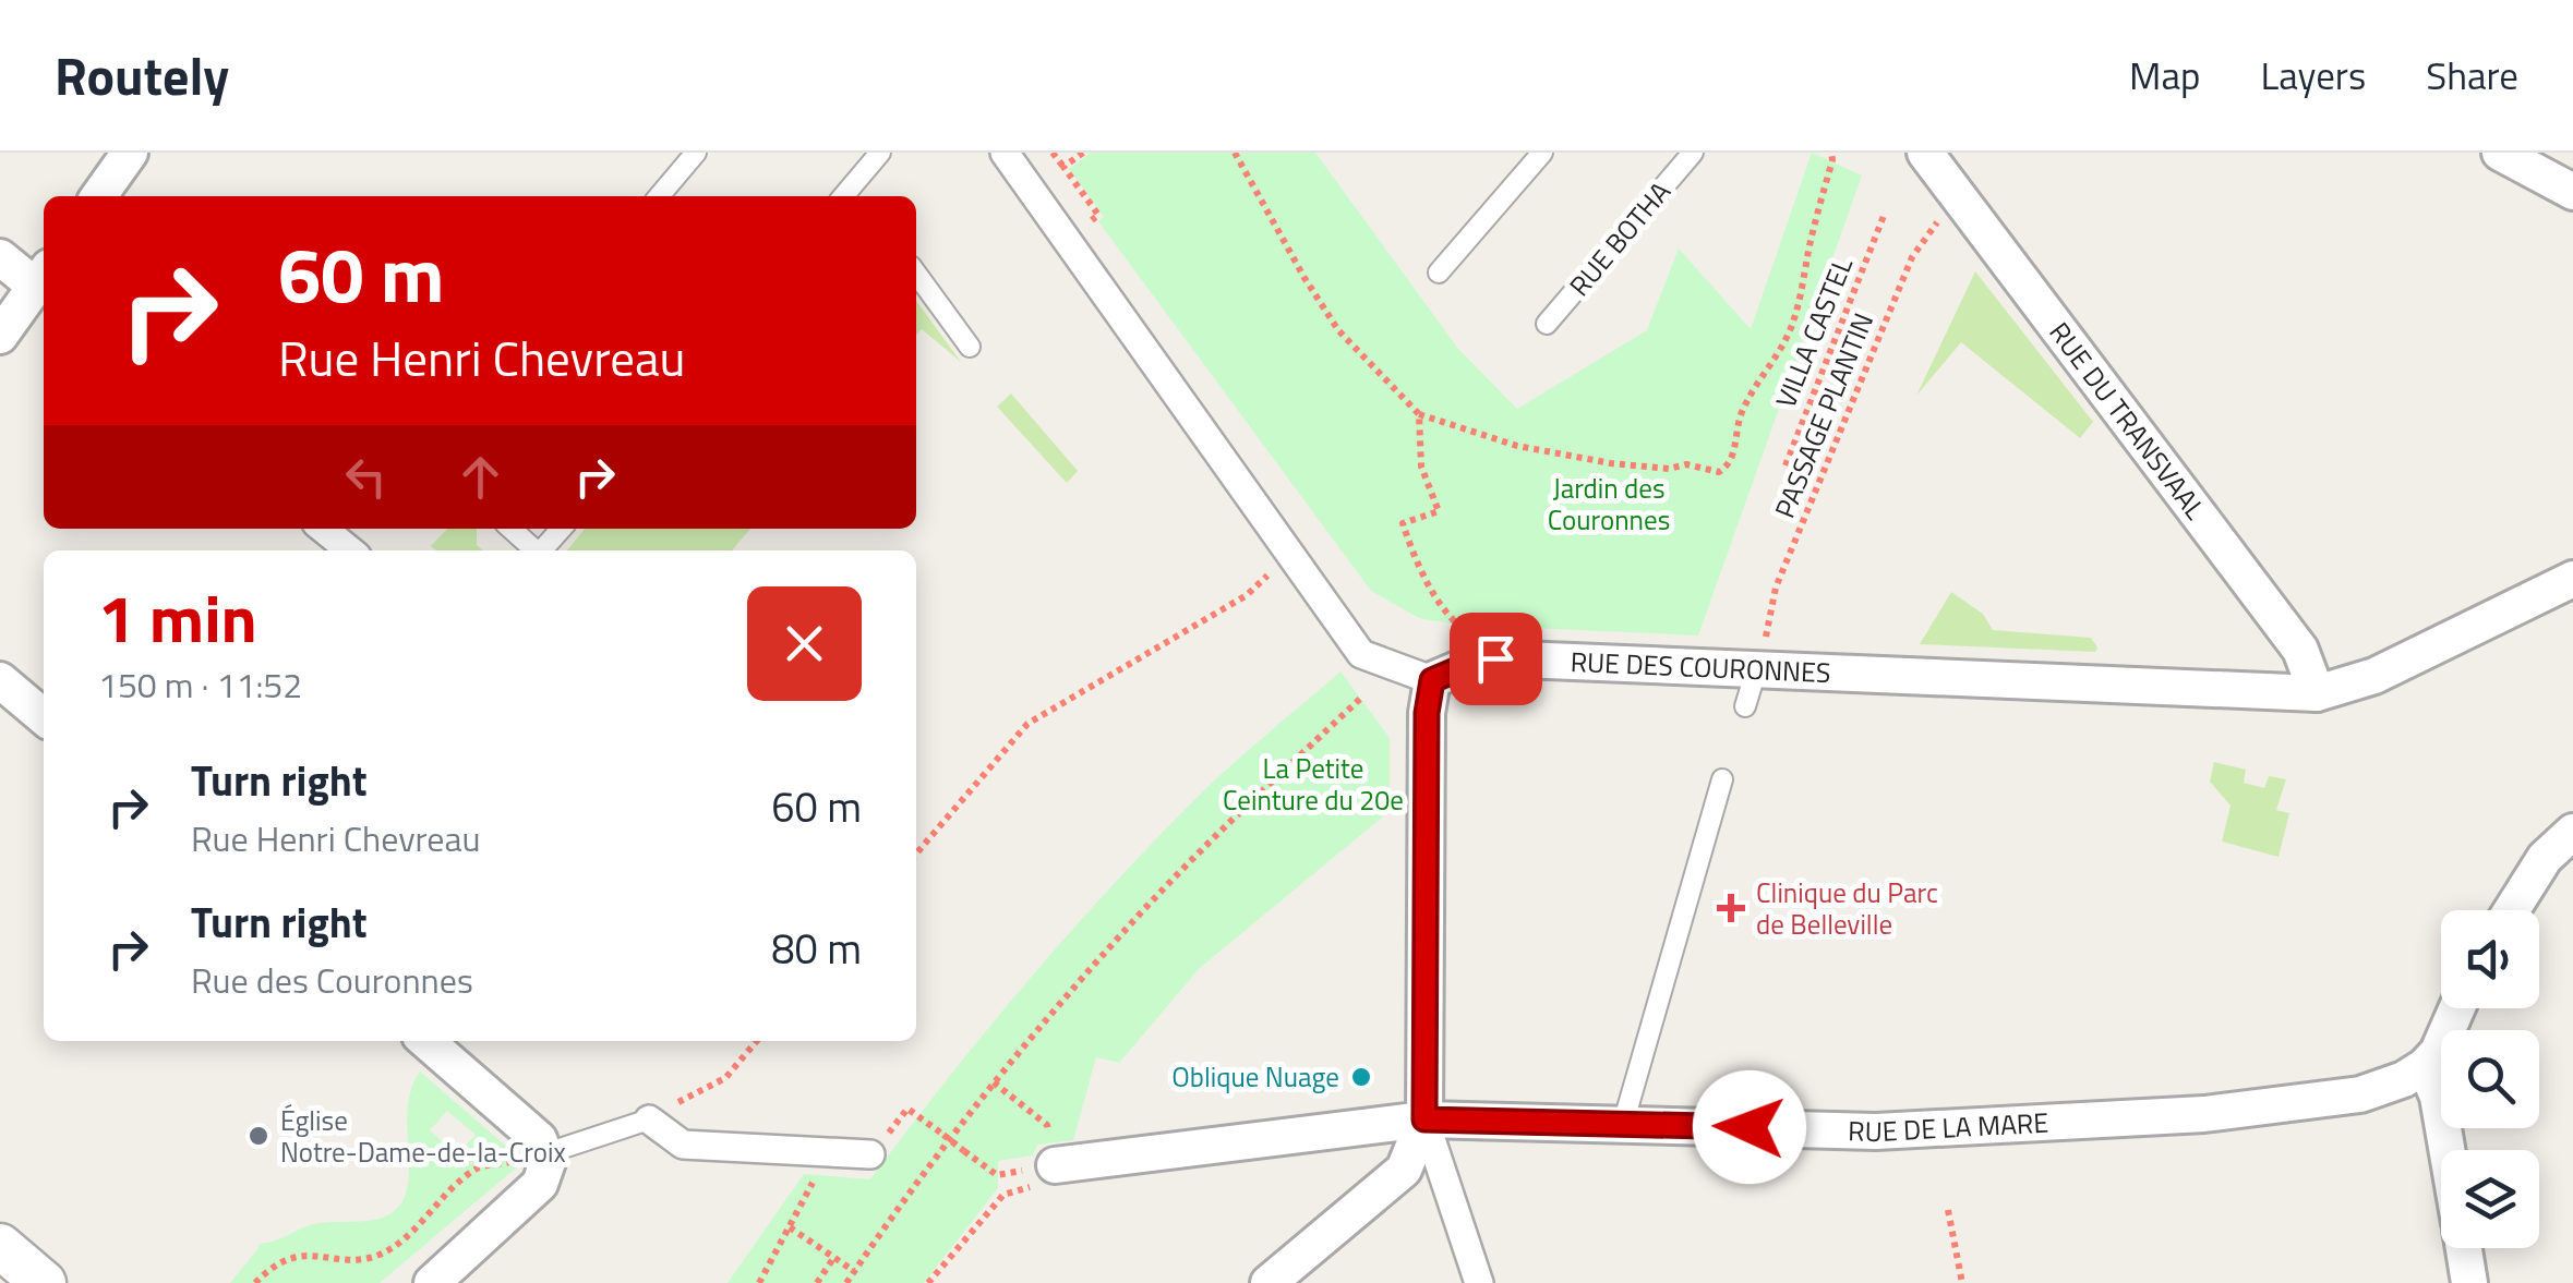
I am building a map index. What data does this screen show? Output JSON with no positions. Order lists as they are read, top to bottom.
{
  "streets": {
    "street": ["RUE DU TRANSVAAL", "RUE DES COURONNES", "RUE DE LA MARE"],
    "lane": ["RUE BOTHA"],
    "path": ["VILLA CASTEL", "PASSAGE PLANTIN"]
  },
  "crossings": [
    ["PASSAGE PLANTIN", "RUE DES COURONNES"],
    ["RUE DU TRANSVAAL", "RUE DES COURONNES"]
  ],
  "parks": ["Jardin des Couronnes", "La Petite Ceinture du 20e"],
  "places": {
    "health": ["Clinique du Parc de Belleville"],
    "other": ["Oblique Nuage", "Église Notre-Dame-de-la-Croix"]
  },
  "page": {
    "header": "Routely",
    "nav": ["Map", "Layers", "Share"],
    "turn": ["60 m", "Rue Henri Chevreau"],
    "heading": ["1 min", "150 m · 11:52"],
    "list": [
      {
        "name": "Turn right",
        "note": "Rue Henri Chevreau",
        "value": "60 m"
      },
      {
        "name": "Turn right",
        "note": "Rue des Couronnes",
        "value": "80 m"
      }
    ]
  }
}
